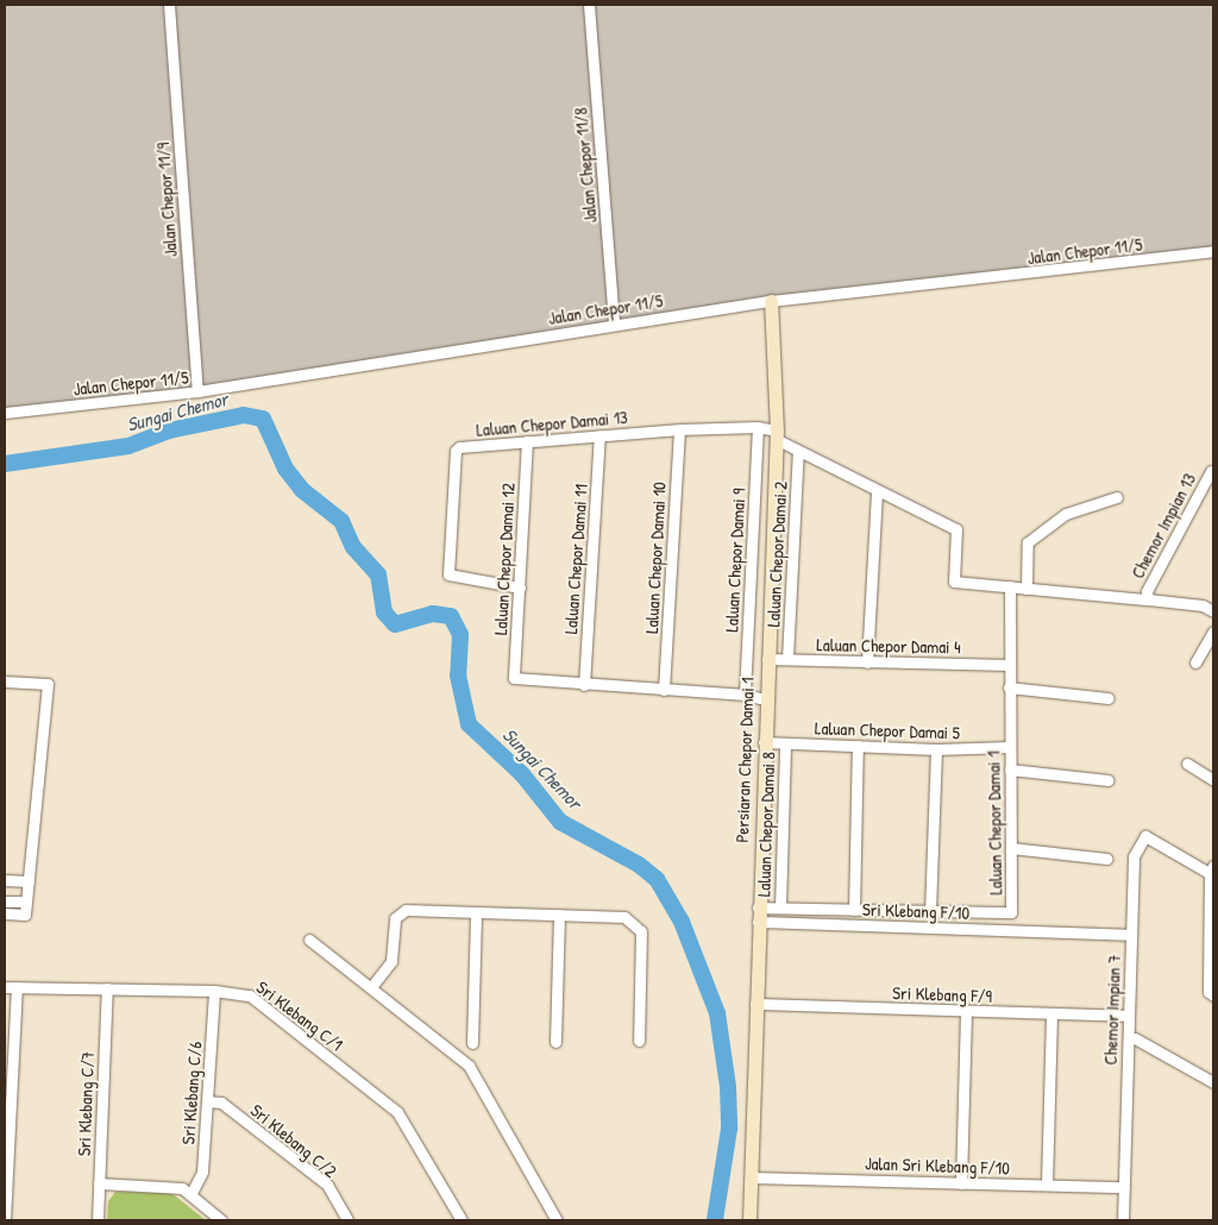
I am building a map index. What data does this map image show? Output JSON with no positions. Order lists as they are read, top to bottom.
{
  "streets": {
    "street": [
      "Jalan Chepor 11/8",
      "Jalan Chepor 11/9",
      "Jalan Chepor 11/5",
      "Laluan Chepor Damai 13",
      "Chemor Impian 13",
      "Laluan Chepor Damai 2",
      "Laluan Chepor Damai 10",
      "Laluan Chepor Damai 12",
      "Laluan Chepor Damai 11",
      "Laluan Chepor Damai 9",
      "Laluan Chepor Damai 4",
      "Laluan Chepor Damai 5",
      "Persiaran Chepor Damai 1",
      "Laluan Chepor Damai 1",
      "Laluan Chepor Damai 8",
      "Sri Klebang F/10",
      "Sri Klebang F/9",
      "Chemor Impian 7",
      "Sri Klebang C/1",
      "Sri Klebang C/6",
      "Sri Klebang C/7",
      "Sri Klebang C/2",
      "Jalan Sri Klebang F/10"
    ]
  },
  "crossings": [
    ["Jalan Chepor 11/8", "Jalan Chepor 11/5"],
    ["Jalan Chepor 11/9", "Jalan Chepor 11/5"],
    ["Jalan Chepor 11/5", "Persiaran Chepor Damai 1"],
    ["Laluan Chepor Damai 13", "Laluan Chepor Damai 10"],
    ["Laluan Chepor Damai 13", "Laluan Chepor Damai 12"],
    ["Laluan Chepor Damai 13", "Laluan Chepor Damai 11"],
    ["Laluan Chepor Damai 13", "Laluan Chepor Damai 9"],
    ["Laluan Chepor Damai 13", "Persiaran Chepor Damai 1"],
    ["Laluan Chepor Damai 2", "Laluan Chepor Damai 4"],
    ["Laluan Chepor Damai 12", "Laluan Chepor Damai 11"],
    ["Laluan Chepor Damai 4", "Persiaran Chepor Damai 1"],
    ["Laluan Chepor Damai 4", "Laluan Chepor Damai 1"],
    ["Laluan Chepor Damai 5", "Persiaran Chepor Damai 1"],
    ["Laluan Chepor Damai 5", "Laluan Chepor Damai 1"],
    ["Laluan Chepor Damai 5", "Laluan Chepor Damai 8"],
    ["Persiaran Chepor Damai 1", "Laluan Chepor Damai 1"],
    ["Persiaran Chepor Damai 1", "Sri Klebang F/10"],
    ["Persiaran Chepor Damai 1", "Sri Klebang F/9"],
    ["Persiaran Chepor Damai 1", "Jalan Sri Klebang F/10"],
    ["Laluan Chepor Damai 1", "Laluan Chepor Damai 8"],
    ["Sri Klebang F/10", "Chemor Impian 7"],
    ["Sri Klebang F/9", "Chemor Impian 7"],
    ["Chemor Impian 7", "Jalan Sri Klebang F/10"],
    ["Sri Klebang C/1", "Sri Klebang C/6"],
    ["Sri Klebang C/1", "Sri Klebang C/7"],
    ["Sri Klebang C/6", "Sri Klebang C/2"]
  ],
  "water": ["Sungai Chemor"]
}
